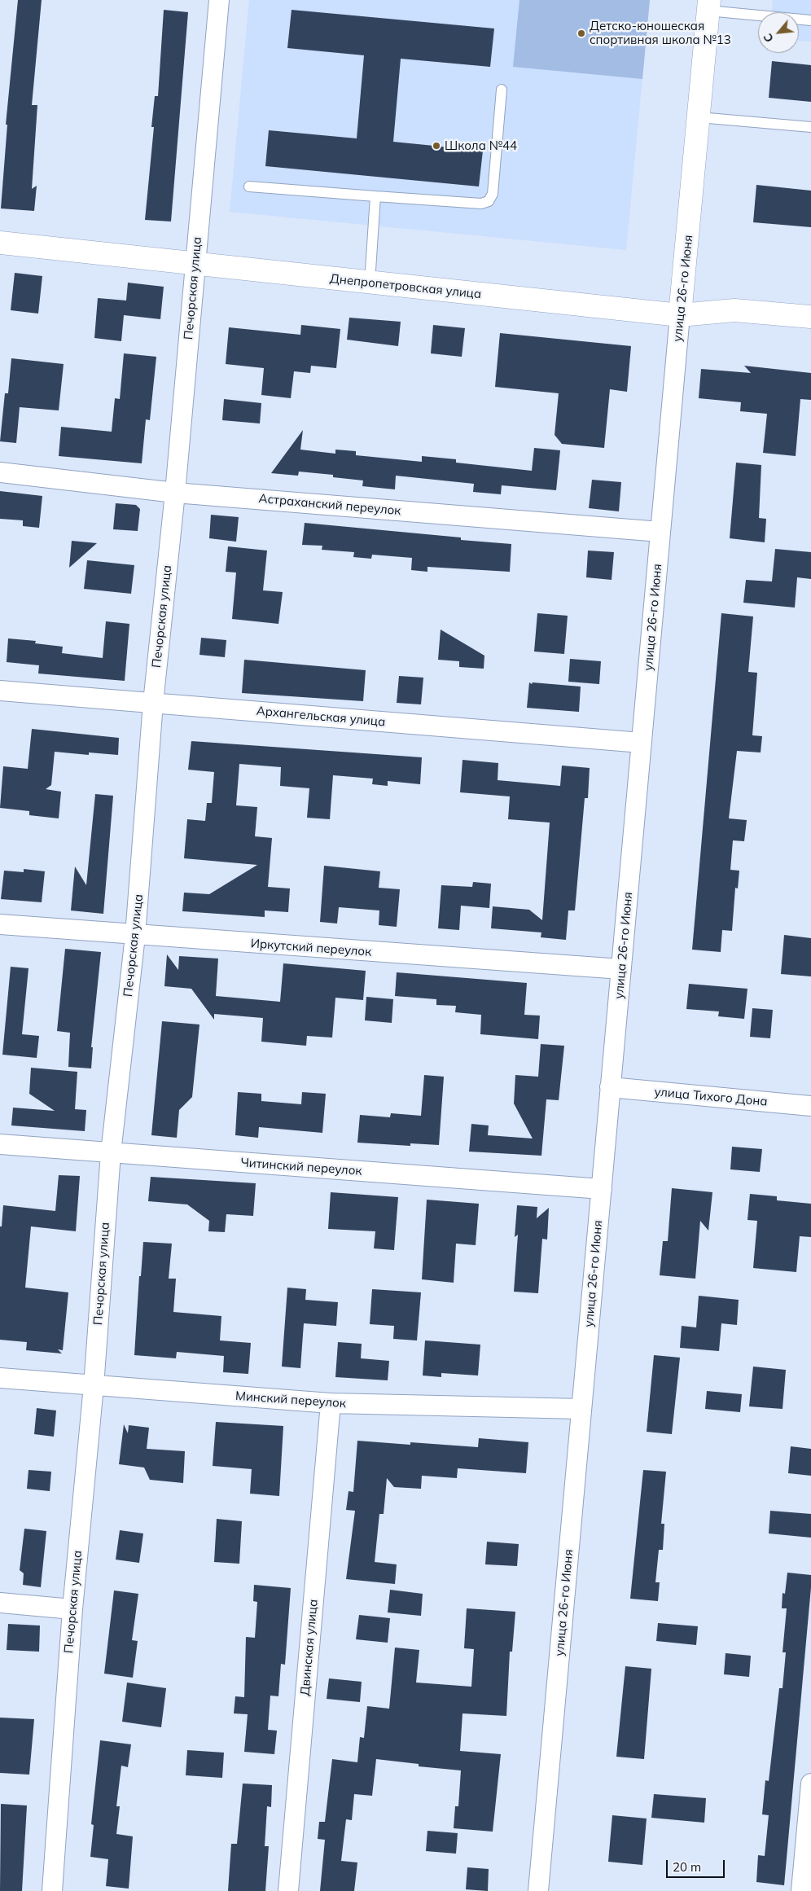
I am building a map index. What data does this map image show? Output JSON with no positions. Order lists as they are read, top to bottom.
{
  "streets": {
    "street": [
      "Днепропетровская улица",
      "Печорская улица",
      "улица 26-го Июня",
      "Астраханский переулок",
      "Архангельская улица",
      "Иркутский переулок",
      "улица Тихого Дона",
      "Читинский переулок",
      "Минский переулок",
      "Двинская улица"
    ]
  },
  "crossings": [
    ["Днепропетровская улица", "Печорская улица"],
    ["Днепропетровская улица", "улица 26-го Июня"],
    ["Печорская улица", "Астраханский переулок"],
    ["Печорская улица", "Архангельская улица"],
    ["Печорская улица", "Иркутский переулок"],
    ["Печорская улица", "Читинский переулок"],
    ["Печорская улица", "Минский переулок"],
    ["улица 26-го Июня", "Астраханский переулок"],
    ["улица 26-го Июня", "Архангельская улица"],
    ["улица 26-го Июня", "Иркутский переулок"],
    ["улица 26-го Июня", "улица Тихого Дона"],
    ["улица 26-го Июня", "Читинский переулок"],
    ["улица 26-го Июня", "Минский переулок"],
    ["Минский переулок", "Двинская улица"]
  ],
  "places": ["Детско-юношеская спортивная школа №13", "Школа №44"],
  "scale_bar": "20 m",
  "north": "bottom left"
}
